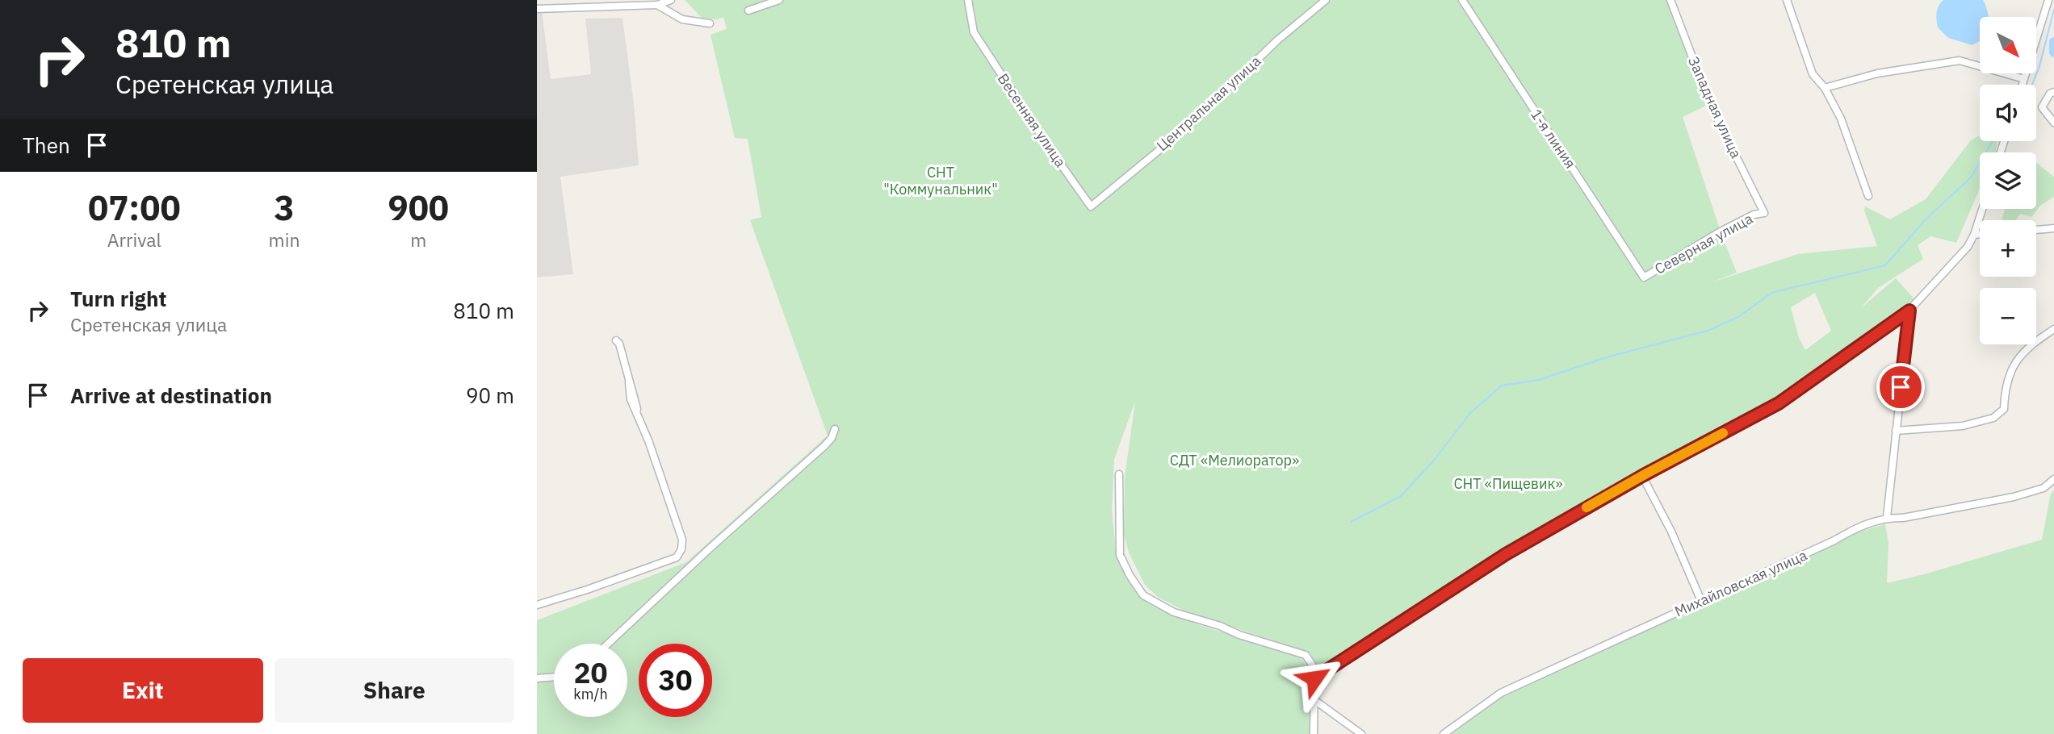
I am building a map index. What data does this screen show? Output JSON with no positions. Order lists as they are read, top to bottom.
{
  "streets": {
    "street": [
      "Центральная улица",
      "Западная улица",
      "Весенняя улица",
      "1-я линия",
      "Северная улица",
      "Михайловская улица"
    ]
  },
  "crossings": [
    ["Центральная улица", "Весенняя улица"],
    ["Западная улица", "Северная улица"],
    ["1-я линия", "Северная улица"]
  ],
  "parks": ["СНТ \"Коммунальник\"", "СДТ «Мелиоратор»", "СНТ «Пищевик»"],
  "north": "bottom right",
  "page": {
    "turn": ["810 m", "Сретенская улица"],
    "map_buttons": ["+", "−"],
    "then": "Then",
    "eta": [
      "07:00",
      "Arrival",
      "3",
      "min",
      "900",
      "m"
    ],
    "list": [
      {
        "name": "Turn right",
        "note": "Сретенская улица",
        "value": "810 m"
      },
      {
        "name": "Arrive at destination",
        "value": "90 m"
      }
    ],
    "speed": "20 km/h",
    "limit": "30",
    "buttons": ["Exit", "Share"]
  }
}
